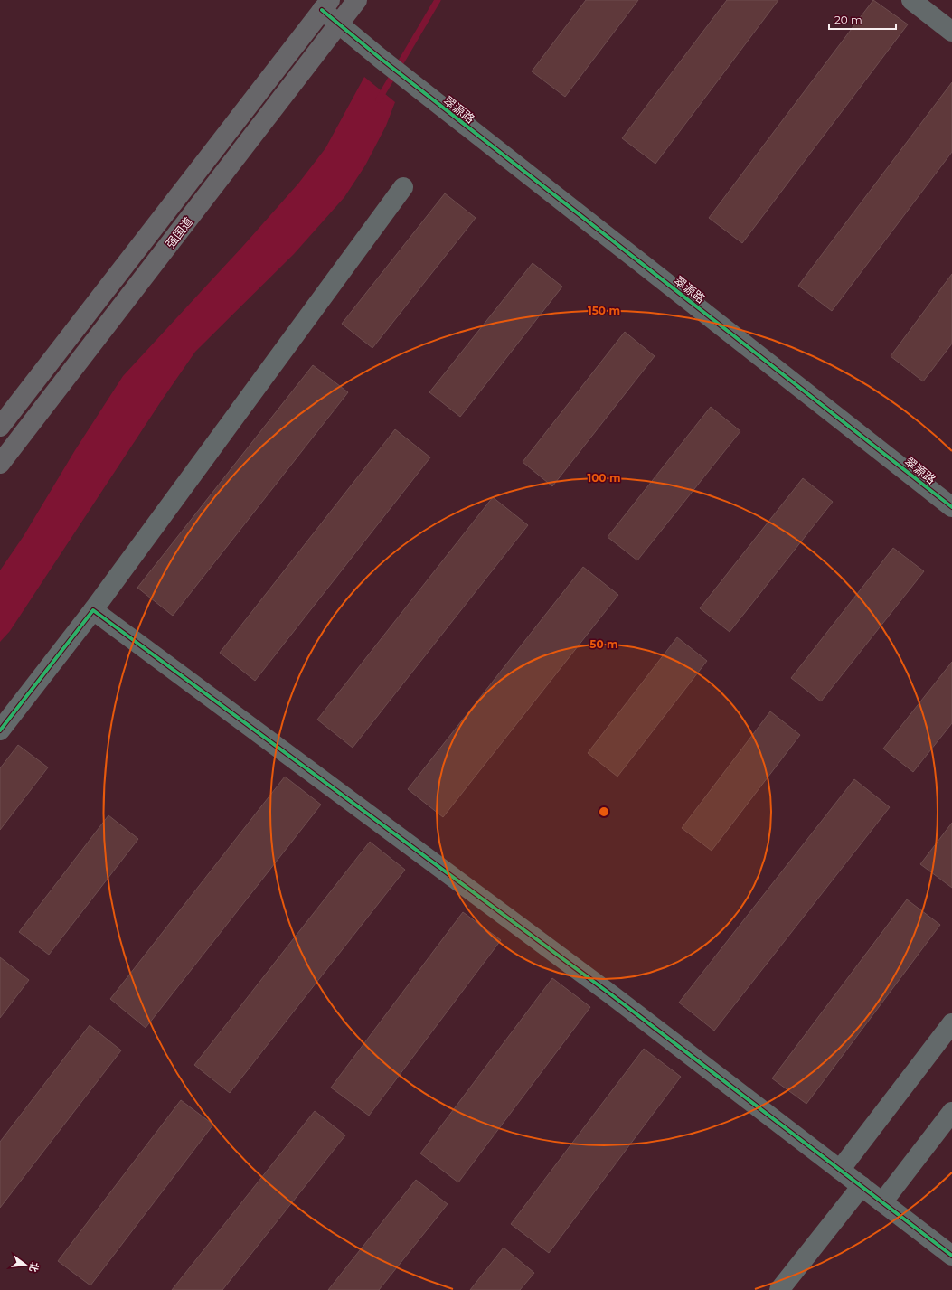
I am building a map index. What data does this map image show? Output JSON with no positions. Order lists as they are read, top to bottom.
{
  "streets": {
    "main road": ["强国道"],
    "street": ["翠源路"]
  },
  "crossings": [
    ["翠源路", "强国道"]
  ],
  "scale_bar": "20 m",
  "north": "right",
  "rings": ["150 m", "100 m", "50 m"]
}
